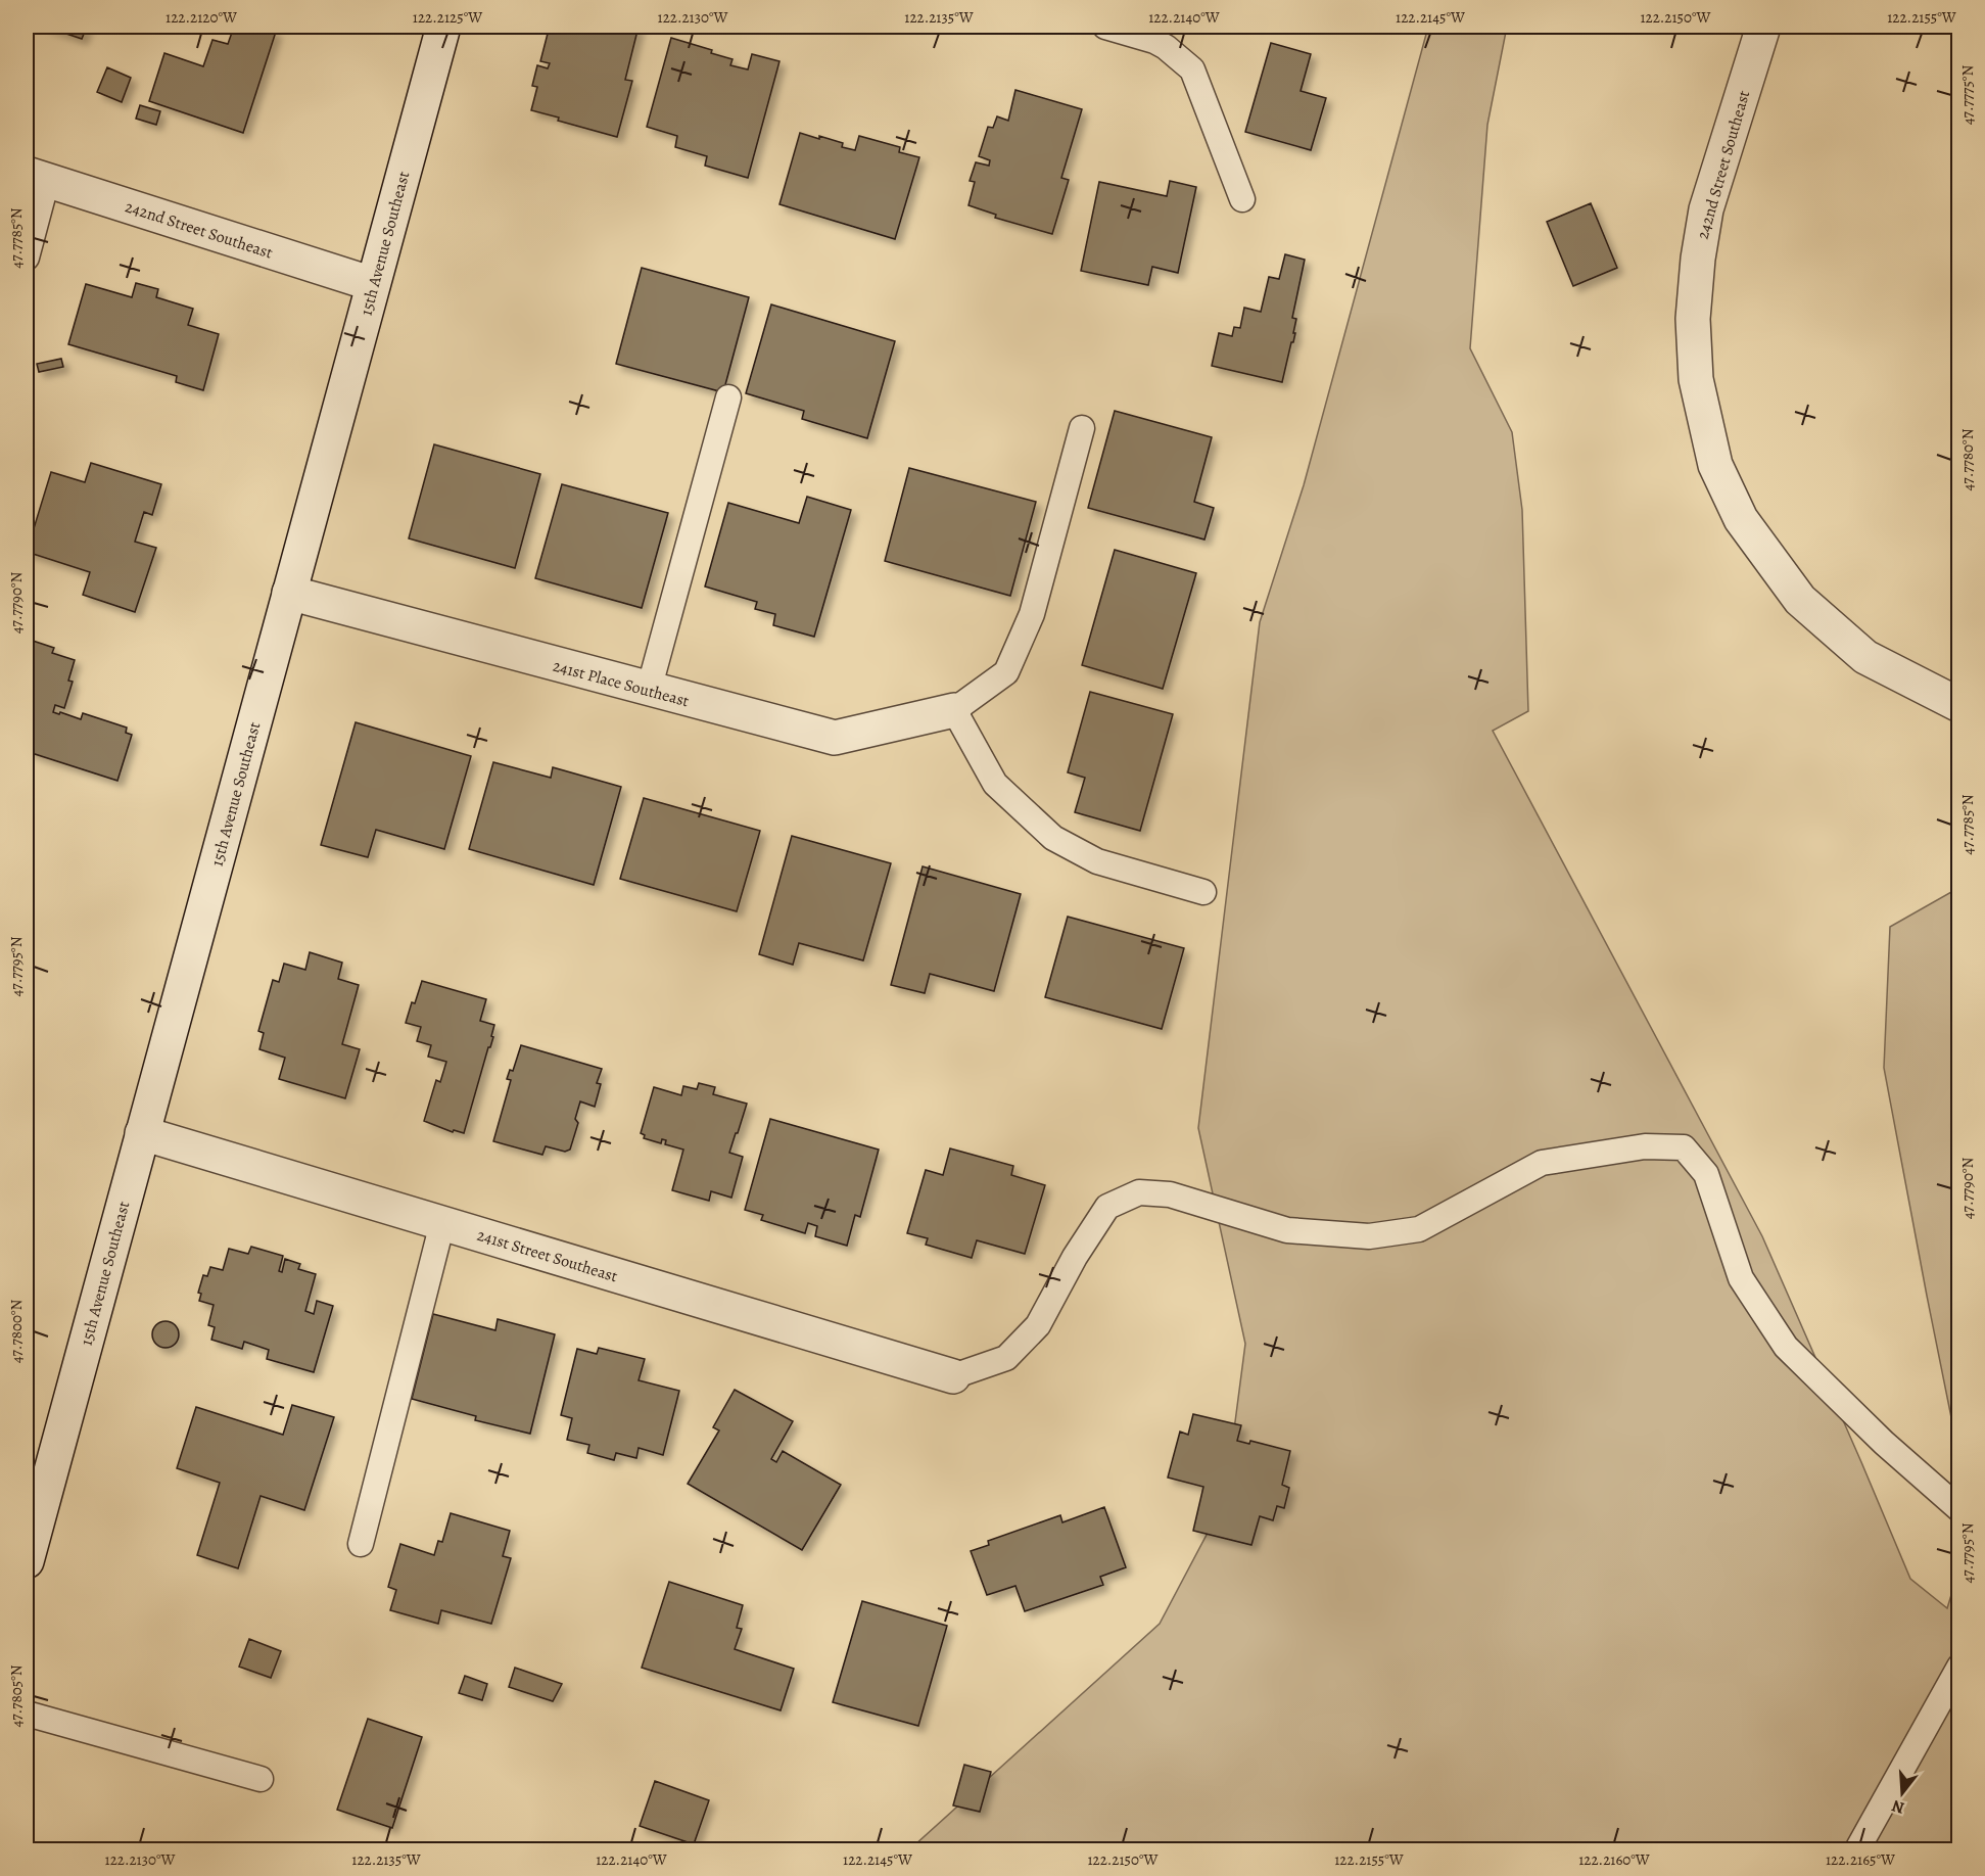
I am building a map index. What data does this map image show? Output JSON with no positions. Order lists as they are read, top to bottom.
{
  "streets": {
    "street": [
      "242nd Street Southeast",
      "15th Avenue Southeast",
      "241st Place Southeast",
      "241st Street Southeast"
    ]
  },
  "crossings": [
    ["242nd Street Southeast", "15th Avenue Southeast"],
    ["15th Avenue Southeast", "241st Place Southeast"],
    ["15th Avenue Southeast", "241st Street Southeast"]
  ],
  "north": "bottom",
  "coordinates": [
    "122.2120°W",
    "122.2125°W",
    "122.2130°W",
    "122.2135°W",
    "122.2140°W",
    "122.2145°W",
    "122.2150°W",
    "122.2155°W",
    "47.7775°N",
    "47.7785°N",
    "47.7780°N",
    "47.7790°N",
    "47.7795°N",
    "47.7800°N",
    "47.7805°N",
    "122.2160°W",
    "122.2165°W"
  ]
}
